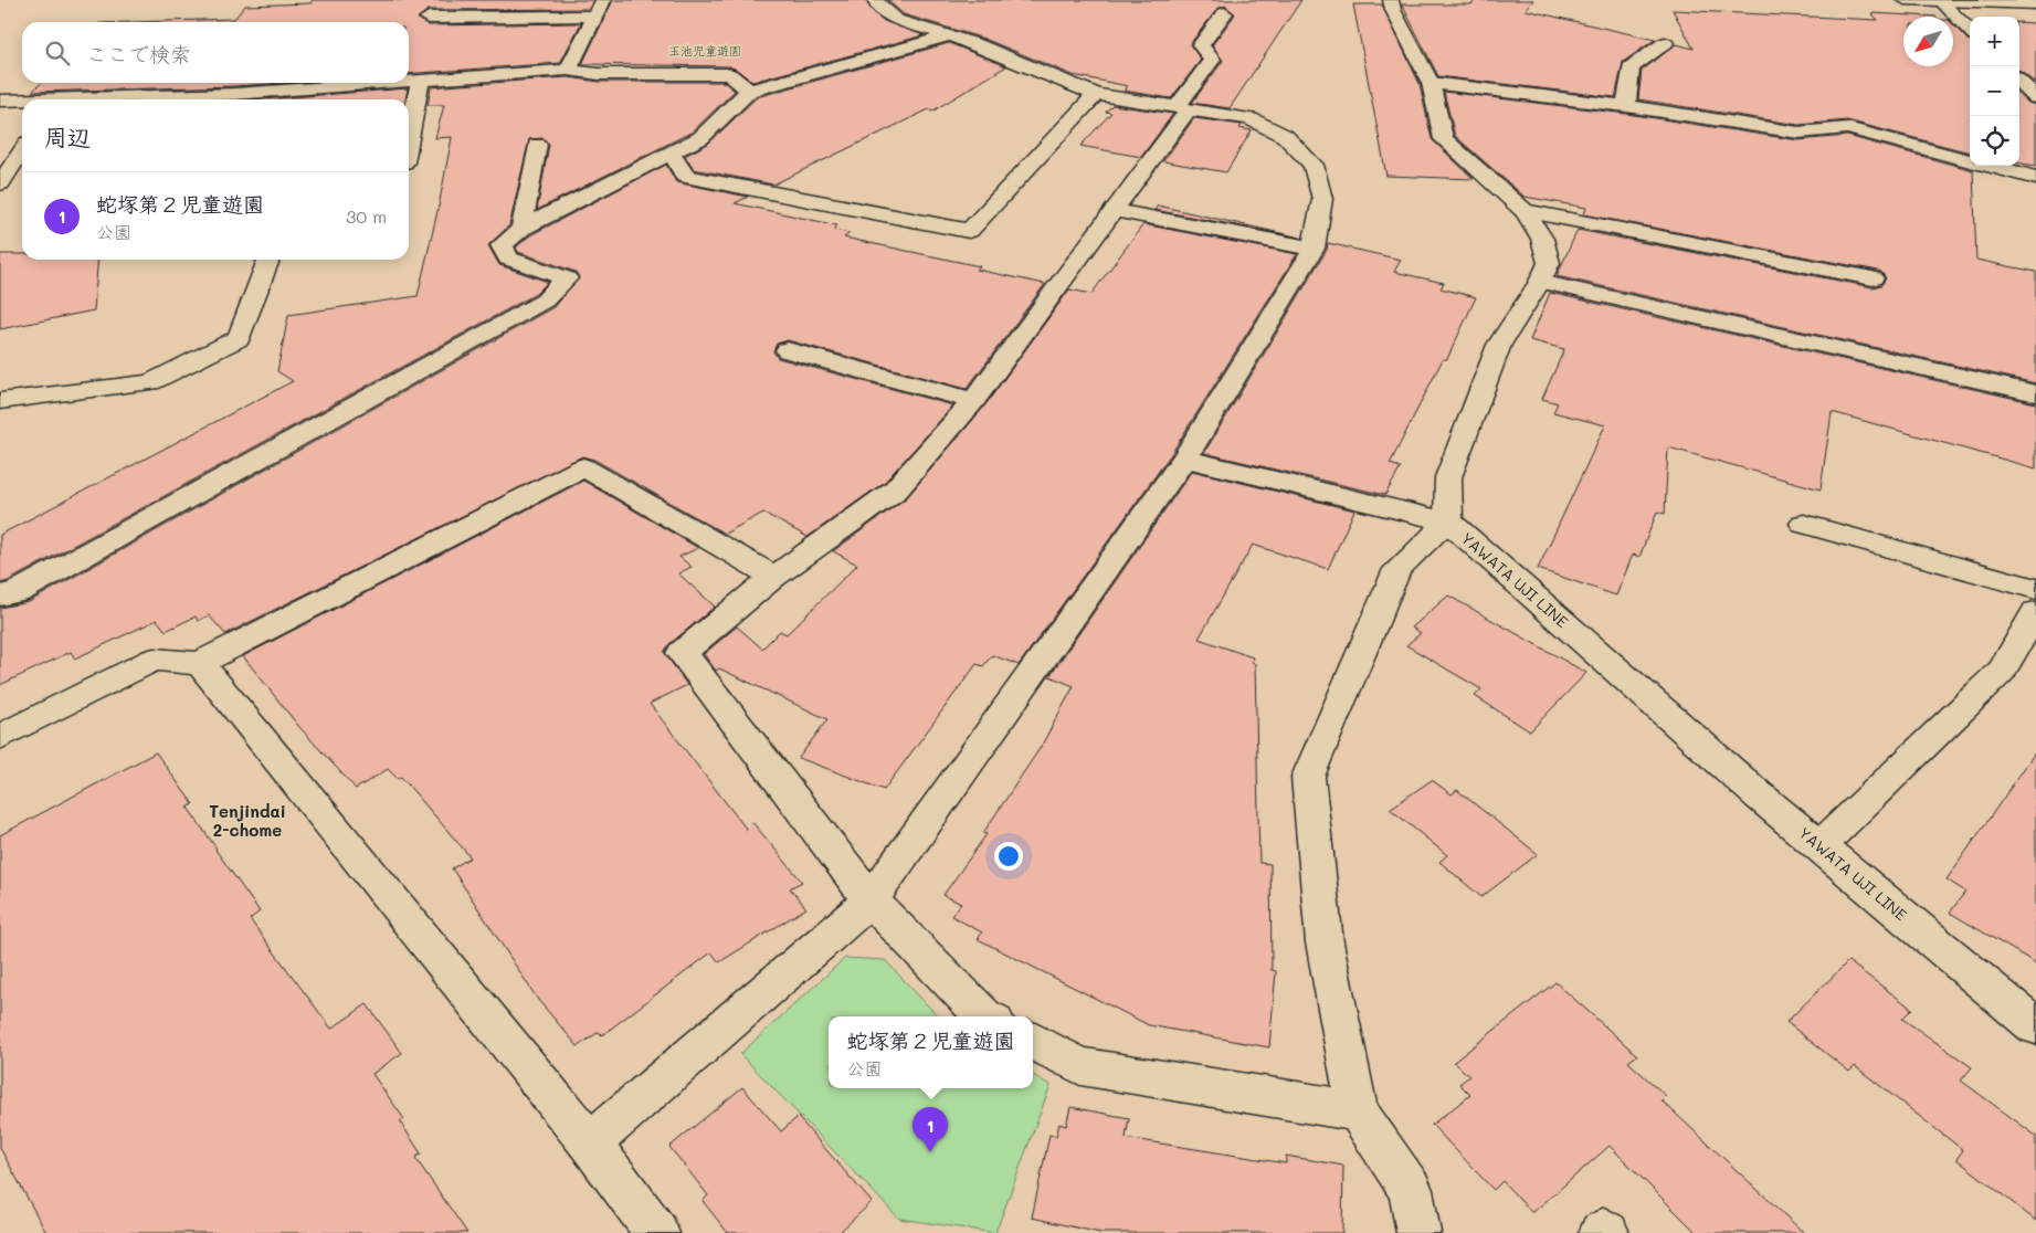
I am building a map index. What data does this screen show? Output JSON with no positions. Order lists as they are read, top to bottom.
{
  "streets": {
    "street": ["YAWATA UJI LINE"]
  },
  "districts": ["Tenjindai 2-chome"],
  "parks": ["玉池児童遊園"],
  "north": "bottom left",
  "page": {
    "map_buttons": ["+", "−"],
    "search": "ここで検索",
    "heading": "周辺",
    "list": [
      {
        "mark": "1",
        "name": "蛇塚第２児童遊園",
        "note": "公園",
        "value": "30 m"
      }
    ],
    "popup": ["蛇塚第２児童遊園", "公園"],
    "pins": "1"
  }
}
